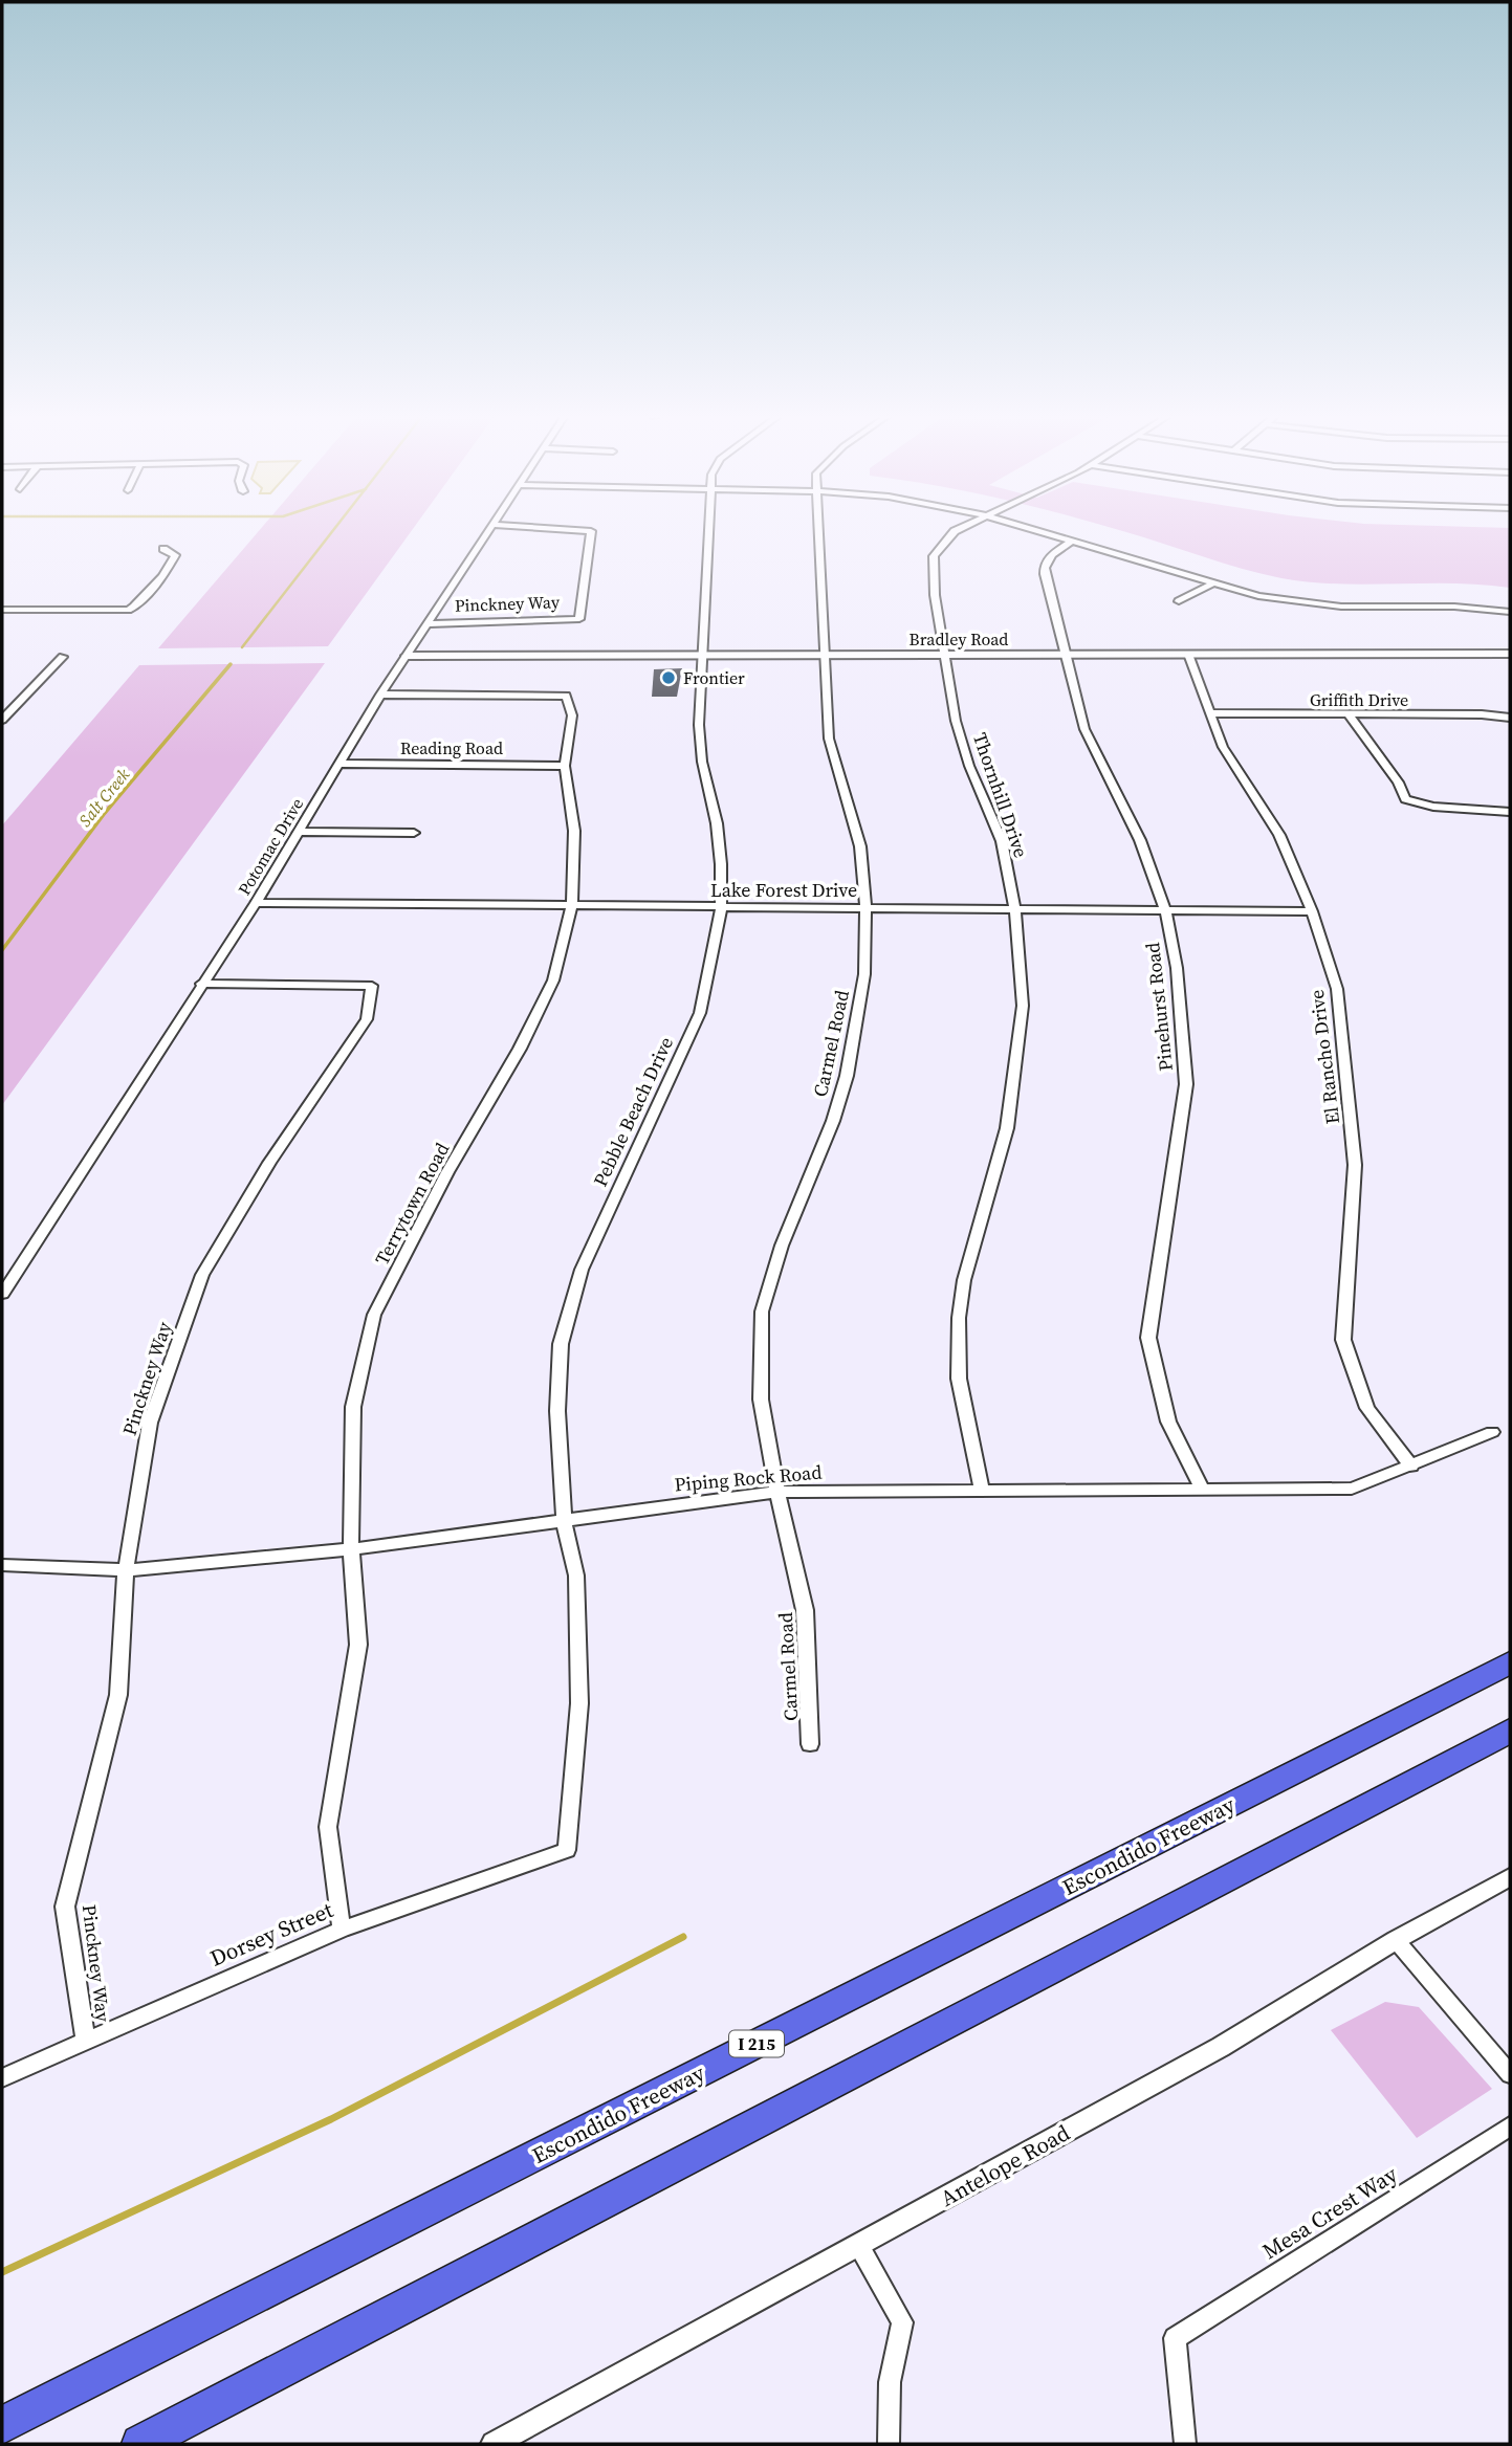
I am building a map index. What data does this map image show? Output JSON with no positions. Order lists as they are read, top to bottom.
{
  "streets": {
    "highway": ["Escondido Freeway", "I 215"],
    "street": [
      "Pinckney Way",
      "Bradley Road",
      "Griffith Drive",
      "Reading Road",
      "Thornhill Drive",
      "Potomac Drive",
      "Lake Forest Drive",
      "Pinehurst Road",
      "Carmel Road",
      "El Rancho Drive",
      "Pebble Beach Drive",
      "Terrytown Road",
      "Piping Rock Road",
      "Dorsey Street",
      "Antelope Road",
      "Mesa Crest Way"
    ]
  },
  "crossings": [
    ["Pinckney Way", "Potomac Drive"],
    ["Pinckney Way", "Piping Rock Road"],
    ["Pinckney Way", "Dorsey Street"],
    ["Bradley Road", "Thornhill Drive"],
    ["Bradley Road", "Potomac Drive"],
    ["Bradley Road", "Pinehurst Road"],
    ["Bradley Road", "Carmel Road"],
    ["Bradley Road", "El Rancho Drive"],
    ["Bradley Road", "Pebble Beach Drive"],
    ["Griffith Drive", "El Rancho Drive"],
    ["Reading Road", "Potomac Drive"],
    ["Reading Road", "Terrytown Road"],
    ["Thornhill Drive", "Lake Forest Drive"],
    ["Thornhill Drive", "Piping Rock Road"],
    ["Potomac Drive", "Lake Forest Drive"],
    ["Potomac Drive", "Terrytown Road"],
    ["Lake Forest Drive", "Pinehurst Road"],
    ["Lake Forest Drive", "Carmel Road"],
    ["Lake Forest Drive", "El Rancho Drive"],
    ["Lake Forest Drive", "Pebble Beach Drive"],
    ["Lake Forest Drive", "Terrytown Road"],
    ["Pinehurst Road", "Piping Rock Road"],
    ["Carmel Road", "Piping Rock Road"],
    ["El Rancho Drive", "Piping Rock Road"],
    ["Pebble Beach Drive", "Piping Rock Road"],
    ["Pebble Beach Drive", "Dorsey Street"],
    ["Terrytown Road", "Piping Rock Road"],
    ["Terrytown Road", "Dorsey Street"]
  ],
  "water": ["Salt Creek"],
  "places": ["Frontier"]
}
